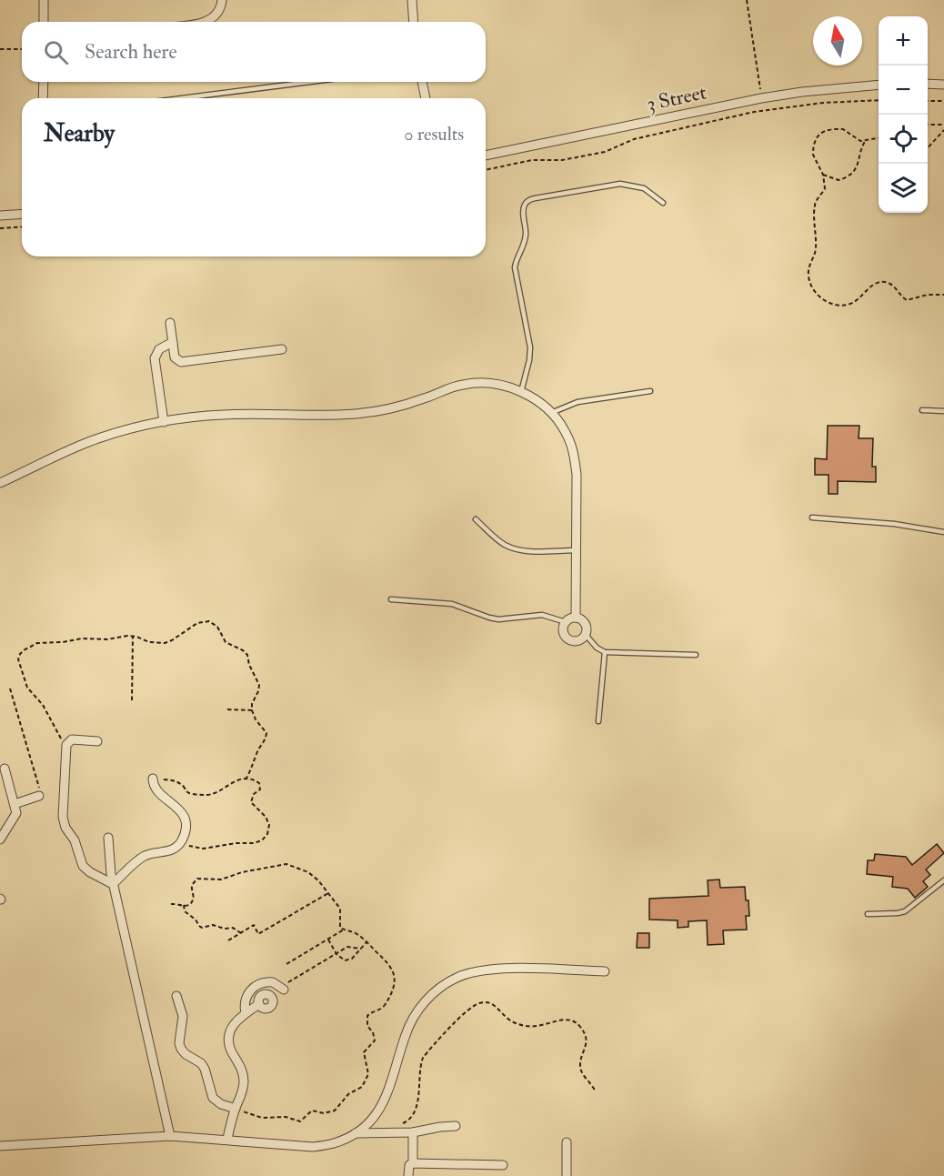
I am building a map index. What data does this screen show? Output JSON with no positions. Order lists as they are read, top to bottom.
{
  "streets": {
    "street": ["3 Street"]
  },
  "north": "top",
  "page": {
    "map_buttons": ["+", "−"],
    "search": "Search here",
    "heading": ["Nearby", "0 results"]
  }
}
